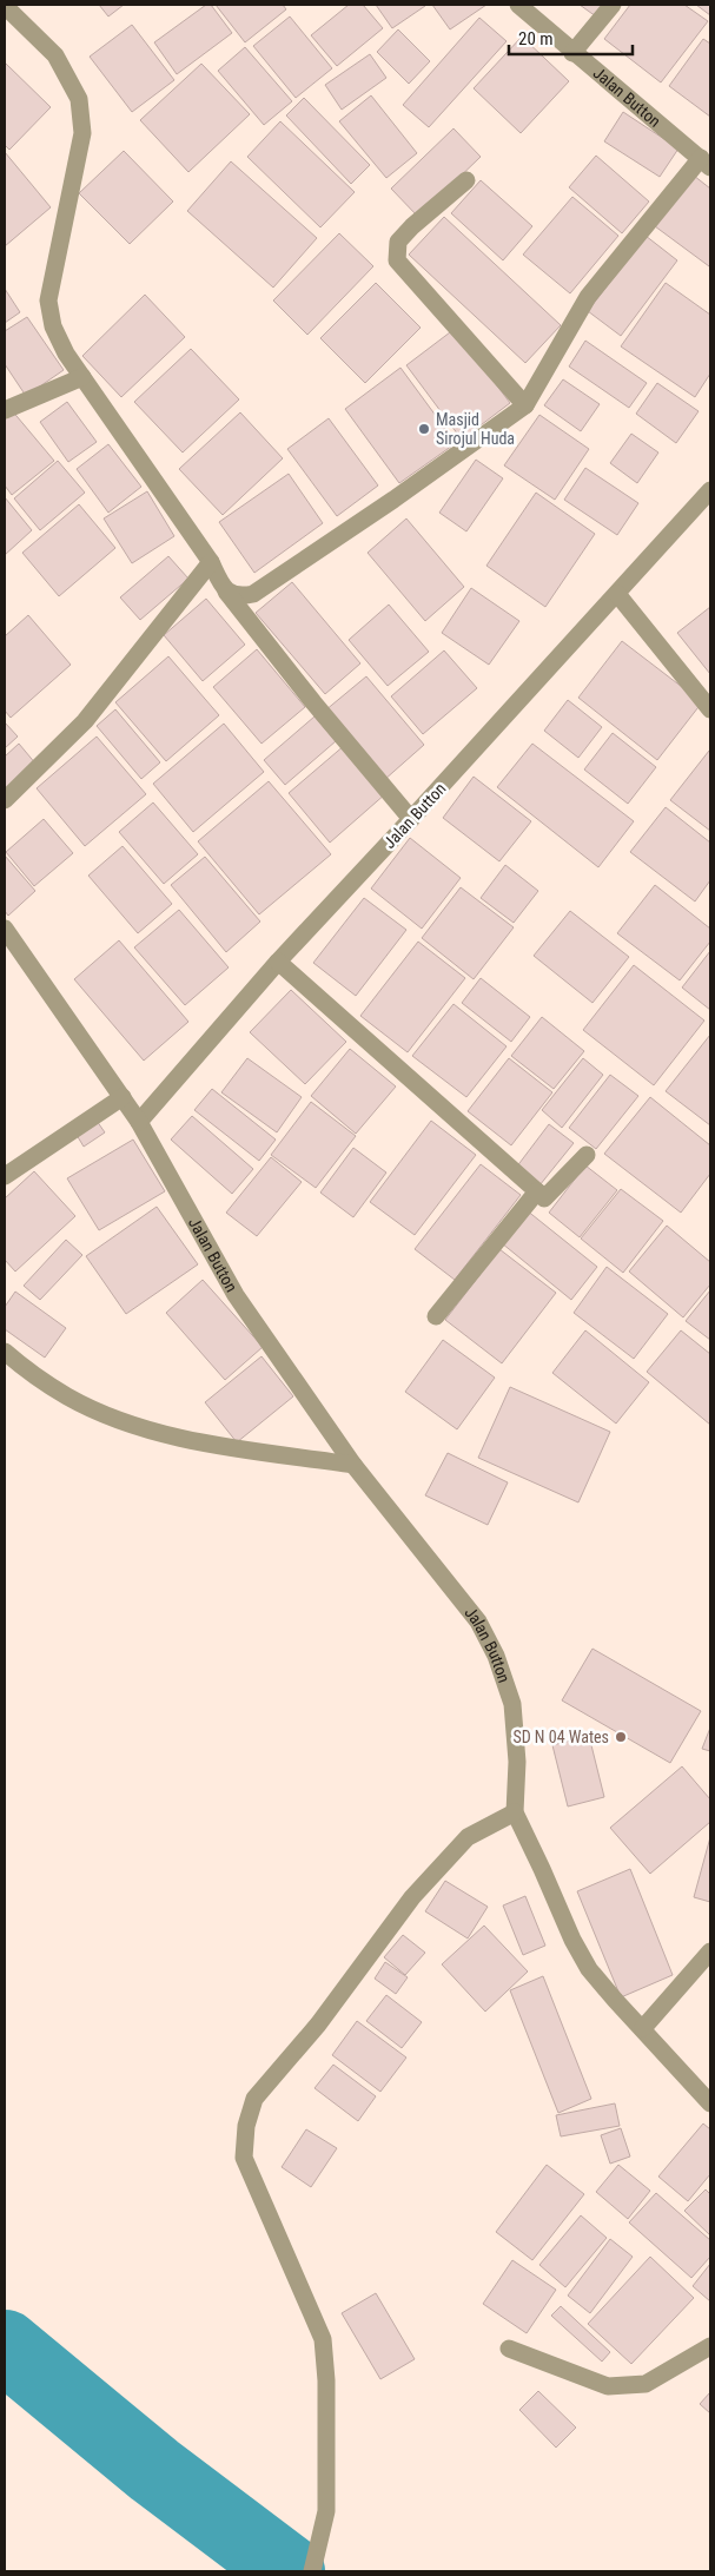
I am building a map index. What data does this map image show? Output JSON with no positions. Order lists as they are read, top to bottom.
{
  "streets": {
    "street": ["Jalan Button"]
  },
  "places": ["Masjid Sirojul Huda", "SD N 04 Wates"],
  "scale_bar": "20 m"
}
